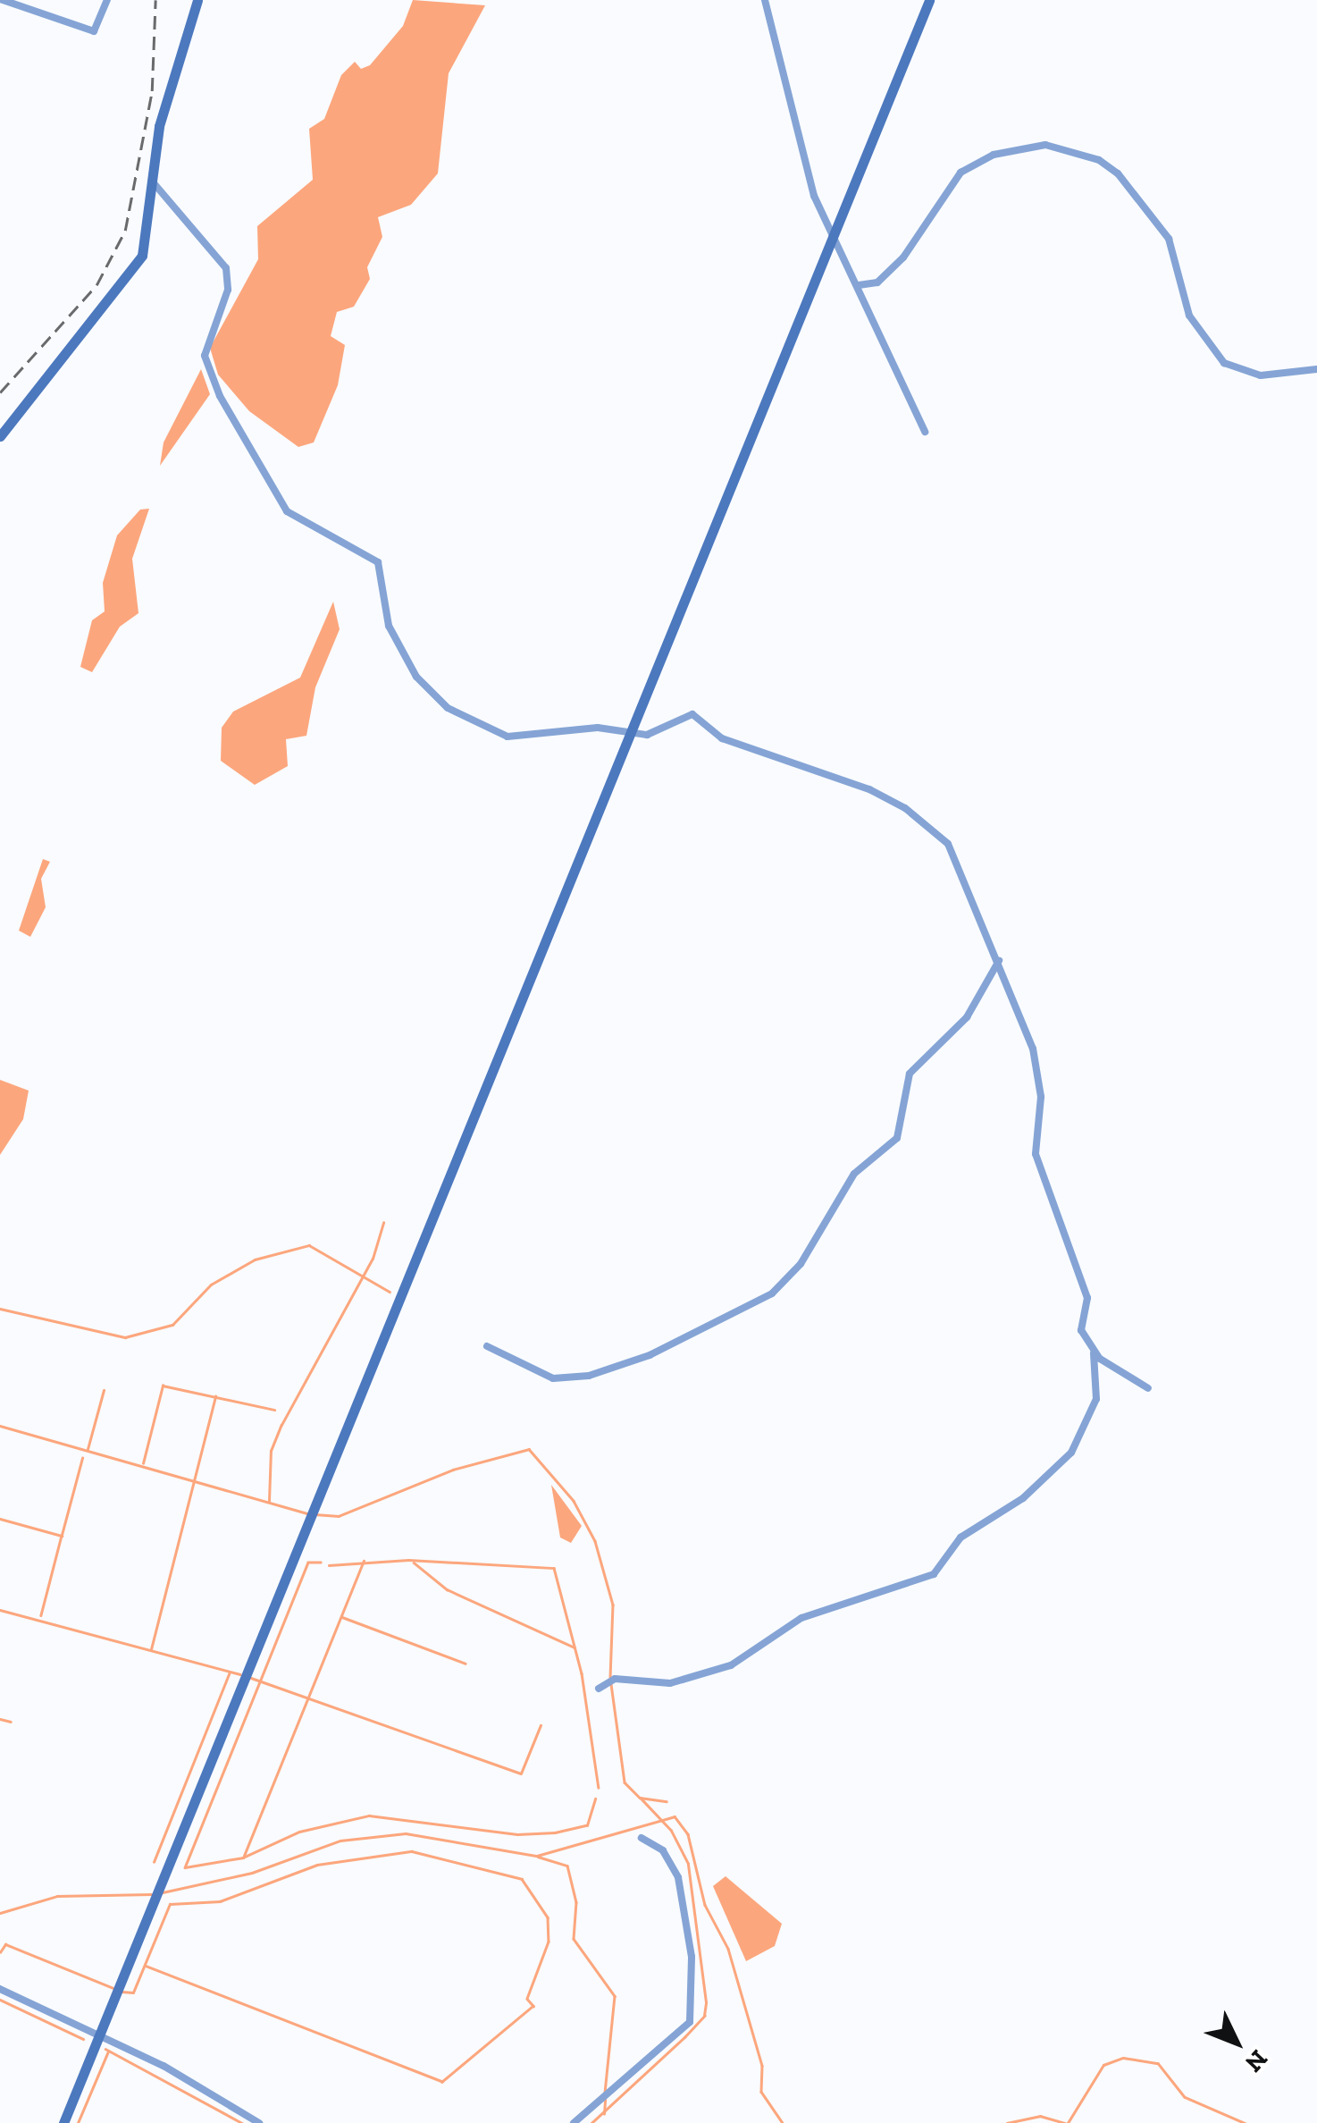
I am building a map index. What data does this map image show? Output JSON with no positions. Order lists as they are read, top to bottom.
{
  "north": "bottom right"
}
